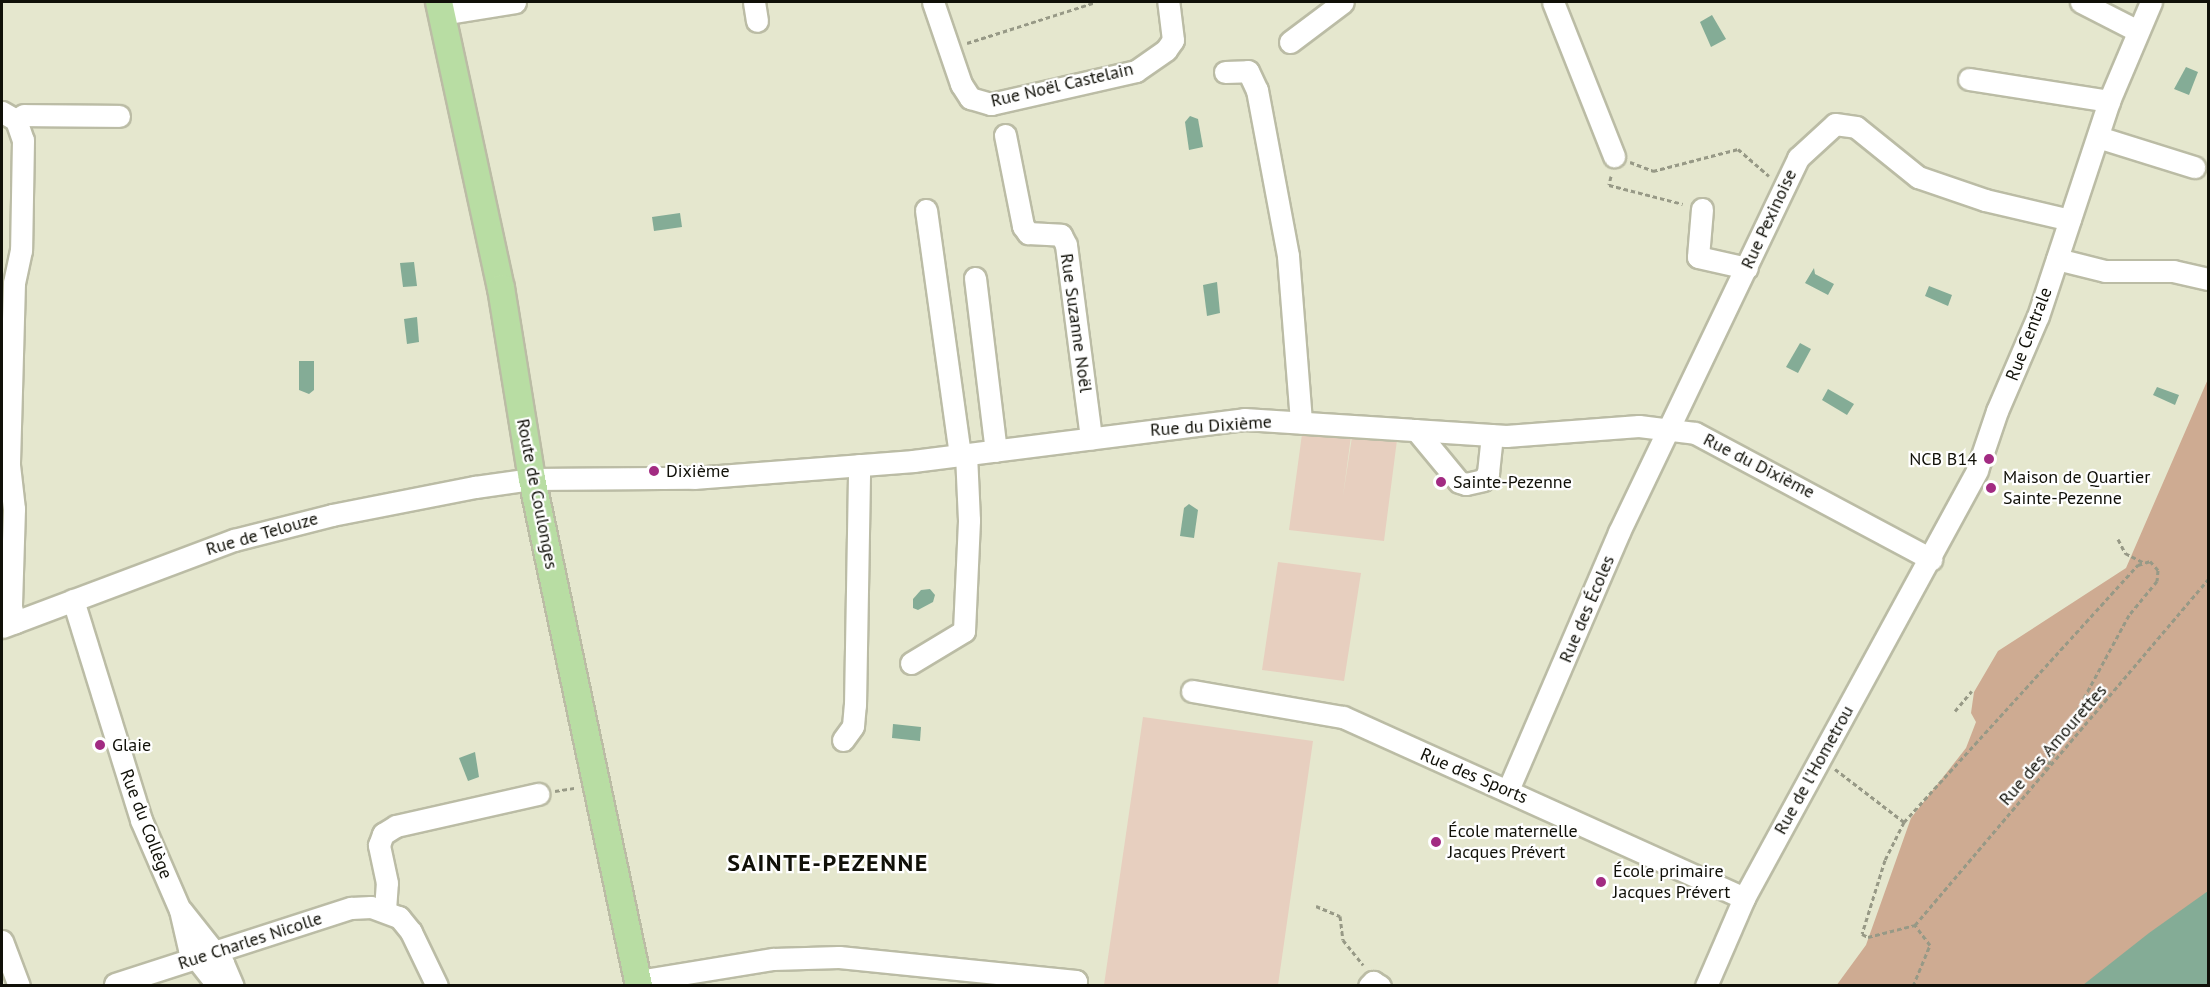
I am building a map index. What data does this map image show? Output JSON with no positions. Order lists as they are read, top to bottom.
{
  "streets": {
    "main road": ["Route de Coulonges"],
    "street": [
      "Rue Noël Castelain",
      "Rue Pexinoise",
      "Rue Suzanne Noël",
      "Rue Centrale",
      "Rue du Dixième",
      "Rue de Telouze",
      "Rue des Écoles",
      "Rue de l'Hometrou",
      "Rue des Sports",
      "Rue du Collège",
      "Rue Charles Nicolle"
    ],
    "path": ["Rue des Amourettes"]
  },
  "crossings": [
    ["Rue Pexinoise", "Rue Centrale"],
    ["Rue Pexinoise", "Rue du Dixième"],
    ["Rue Pexinoise", "Rue des Écoles"],
    ["Rue Suzanne Noël", "Rue du Dixième"],
    ["Rue Centrale", "Rue du Dixième"],
    ["Rue Centrale", "Rue de l'Hometrou"],
    ["Rue du Dixième", "Route de Coulonges"],
    ["Rue du Dixième", "Rue de Telouze"],
    ["Rue du Dixième", "Rue des Écoles"],
    ["Rue du Dixième", "Rue de l'Hometrou"],
    ["Route de Coulonges", "Rue de Telouze"],
    ["Rue de Telouze", "Rue du Collège"],
    ["Rue des Écoles", "Rue des Sports"],
    ["Rue de l'Hometrou", "Rue des Sports"],
    ["Rue du Collège", "Rue Charles Nicolle"]
  ],
  "districts": ["SAINTE-PEZENNE"],
  "places": [
    "NCB B14",
    "Dixième",
    "Sainte-Pezenne",
    "Maison de Quartier Sainte-Pezenne",
    "Glaie",
    "École maternelle Jacques Prévert",
    "École primaire Jacques Prévert"
  ]
}
